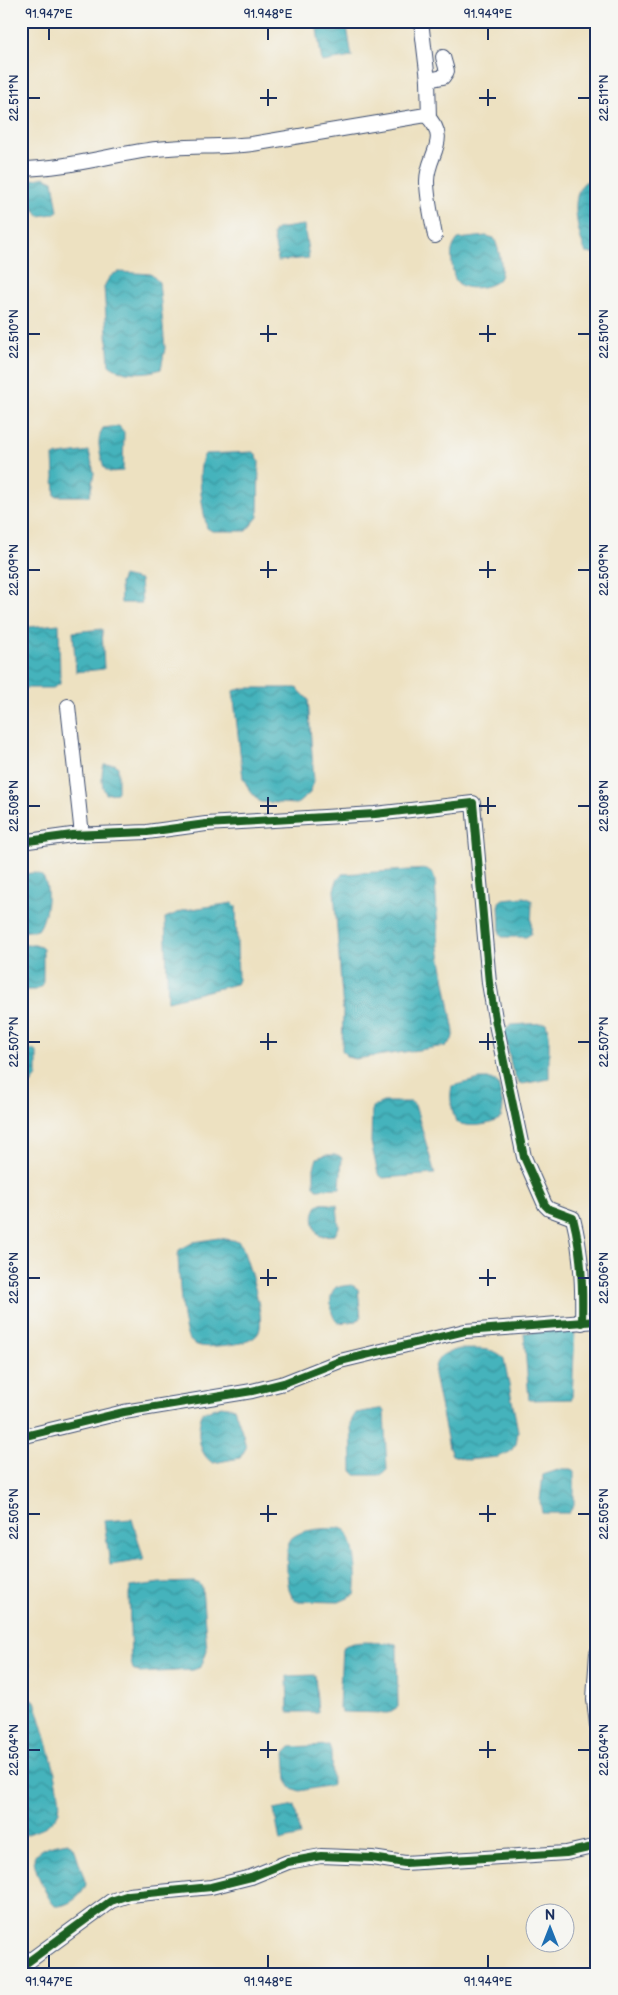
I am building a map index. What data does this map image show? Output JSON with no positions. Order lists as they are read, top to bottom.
{
  "north": "top",
  "coordinates": [
    "91.947°E",
    "91.948°E",
    "91.949°E",
    "22.511°N",
    "22.510°N",
    "22.509°N",
    "22.508°N",
    "22.507°N",
    "22.506°N",
    "22.505°N",
    "22.504°N"
  ]
}
